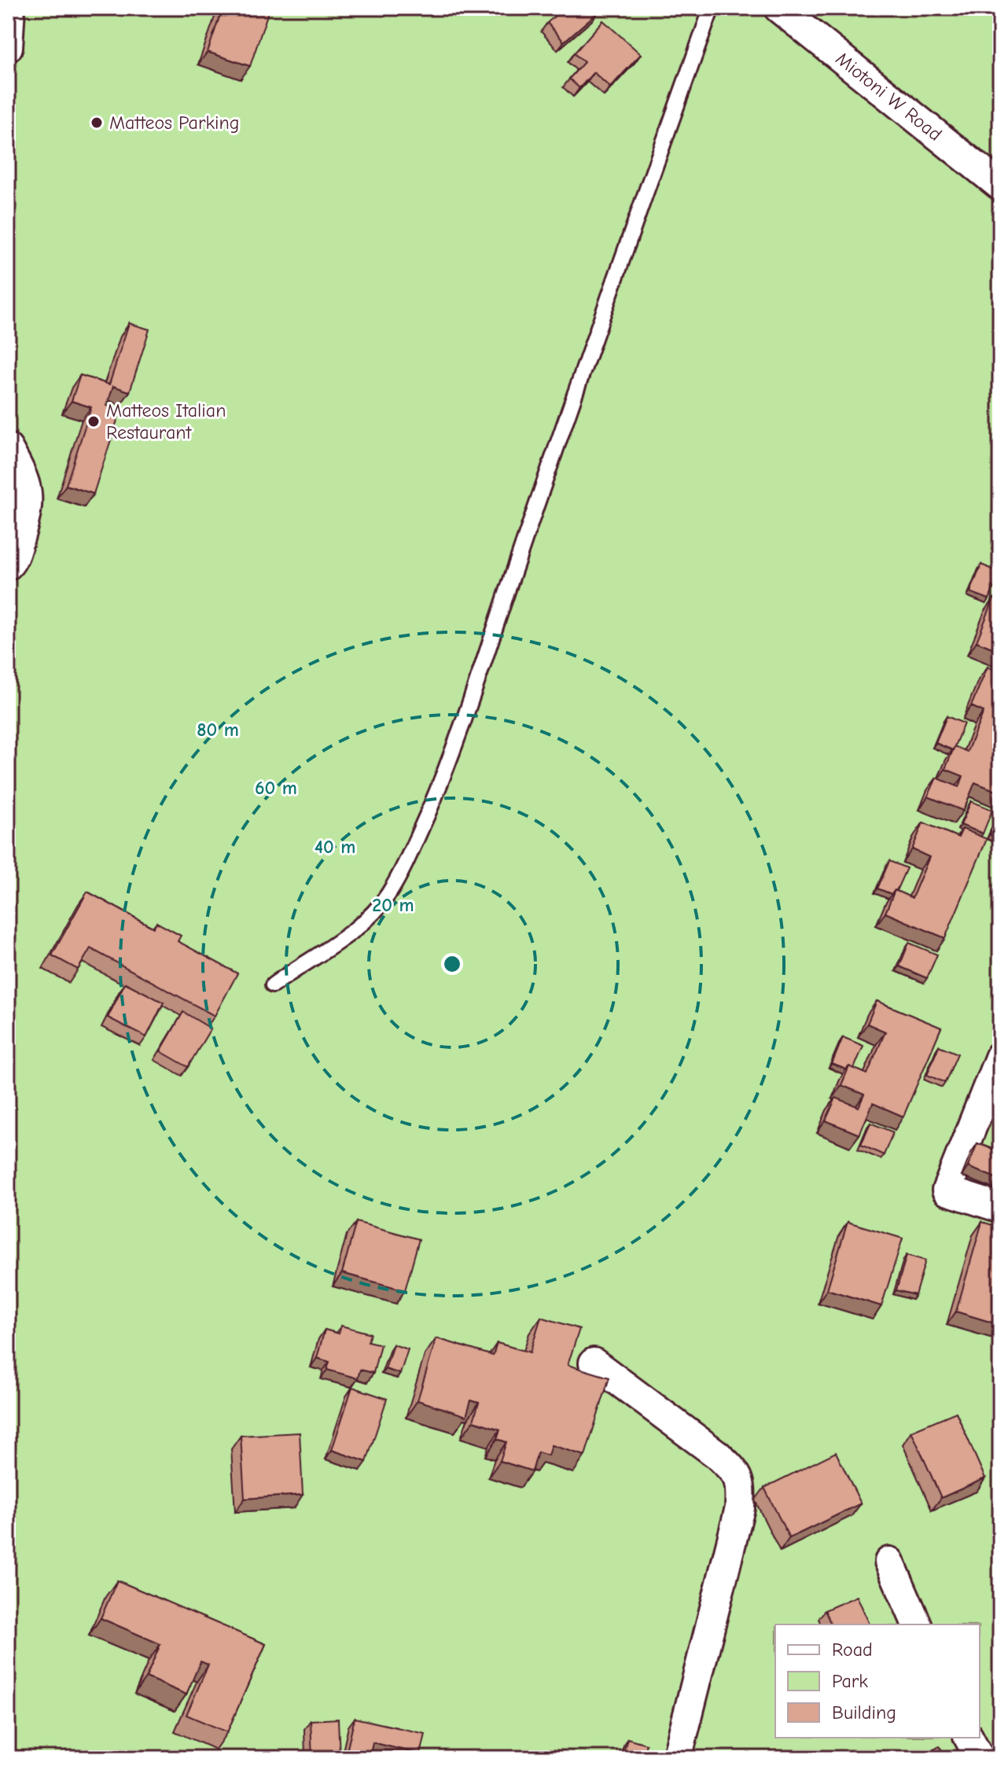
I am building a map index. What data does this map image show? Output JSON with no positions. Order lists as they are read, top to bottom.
{
  "streets": {
    "street": ["Miotoni W Road"]
  },
  "places": ["Matteos Parking", "Matteos Italian Restaurant"],
  "legend": ["Road", "Park", "Building"],
  "rings": [
    "80 m",
    "60 m",
    "40 m",
    "20 m"
  ]
}
